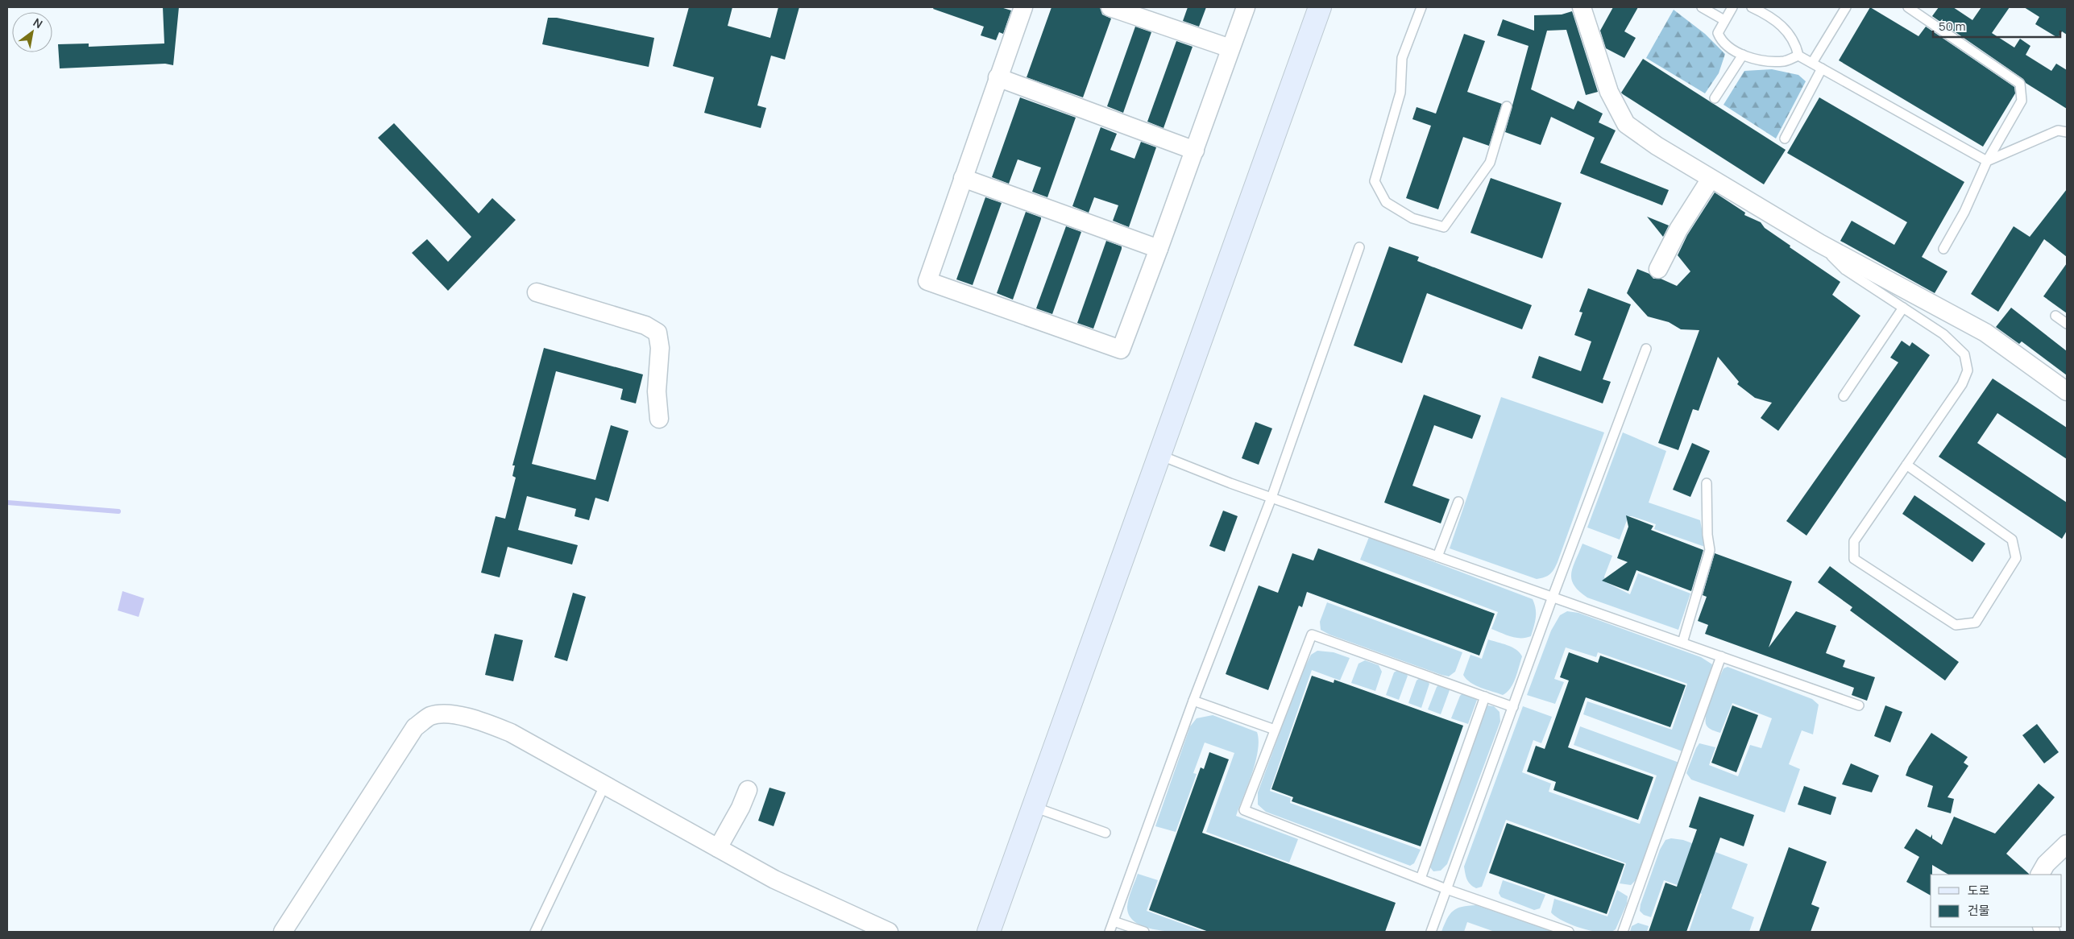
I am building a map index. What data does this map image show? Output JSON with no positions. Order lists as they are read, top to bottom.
{
  "legend": ["도로", "건물"],
  "scale_bar": "50 m",
  "north": "top right"
}
